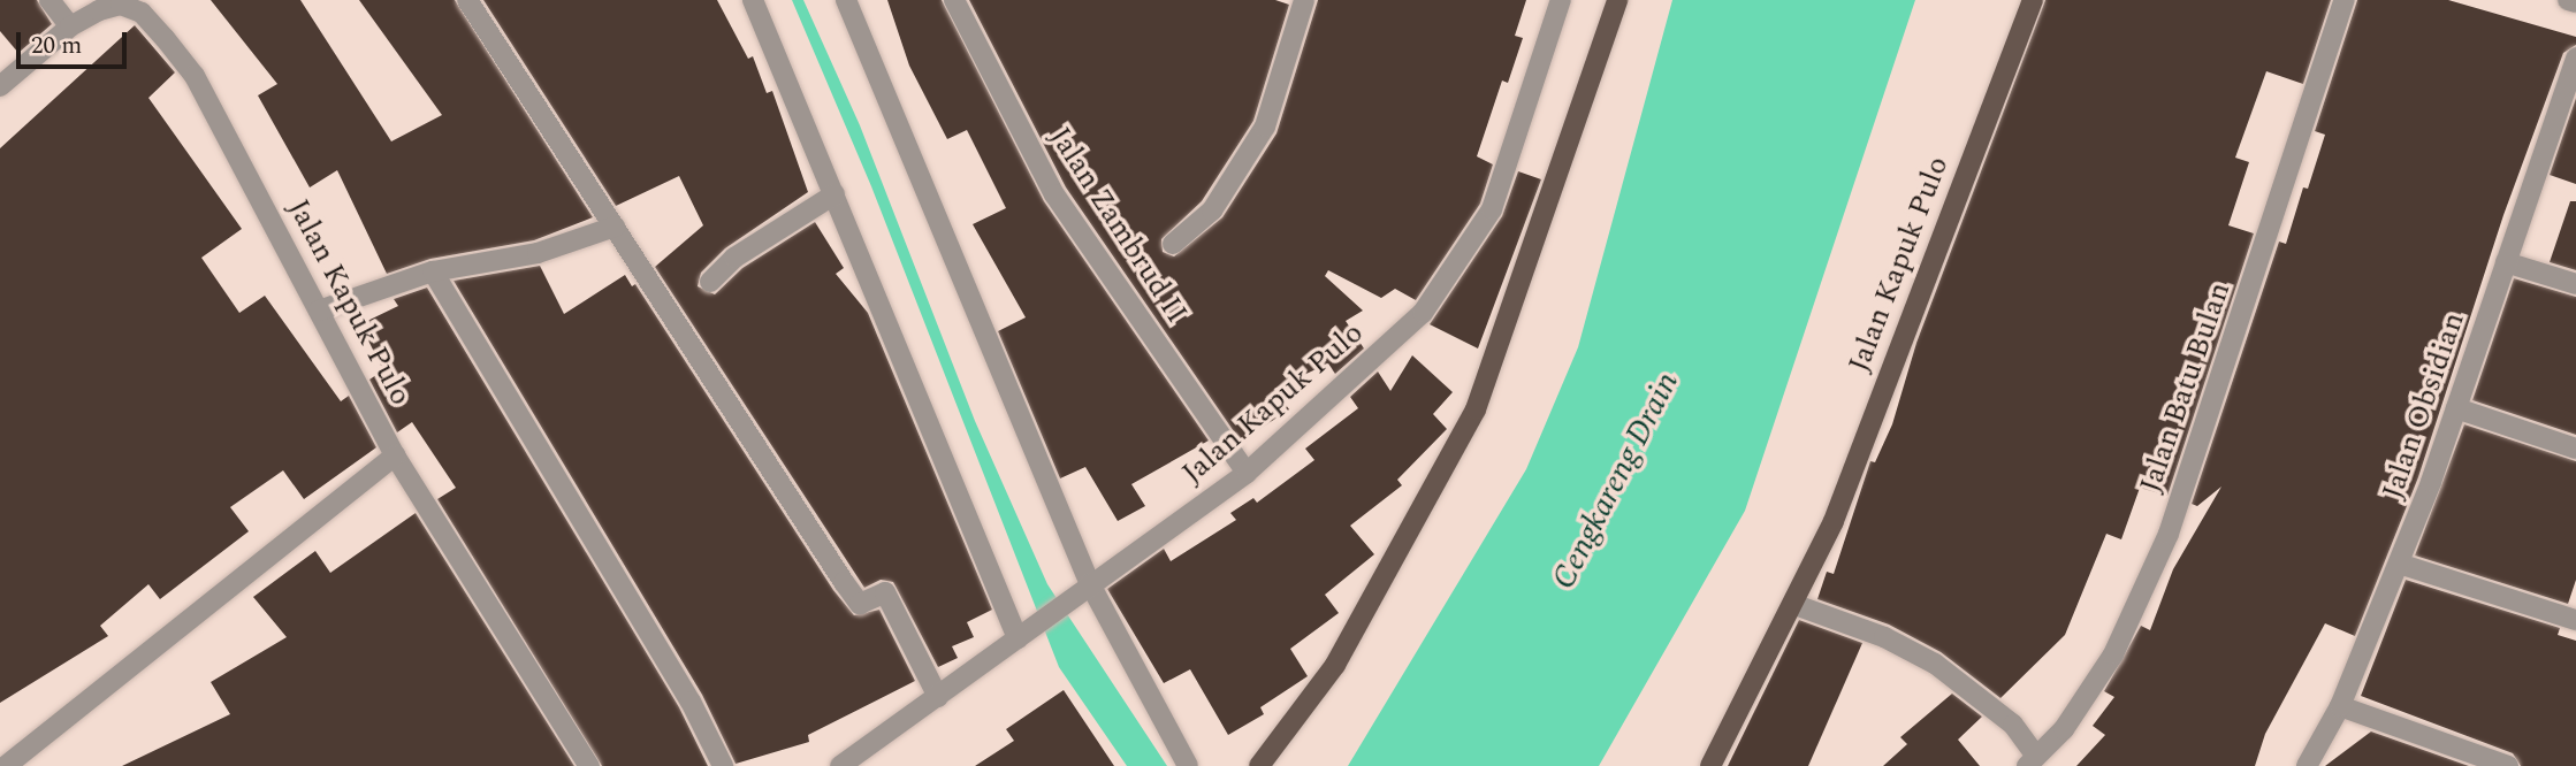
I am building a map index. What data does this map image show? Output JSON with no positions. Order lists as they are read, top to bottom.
{
  "streets": {
    "main road": ["Jalan Kapuk Pulo"],
    "street": ["Jalan Zambrud II", "Jalan Batu Bulan", "Jalan Obsidian"]
  },
  "crossings": [
    ["Jalan Zambrud II", "Jalan Kapuk Pulo"]
  ],
  "water": ["Cengkareng Drain"],
  "scale_bar": "20 m"
}
